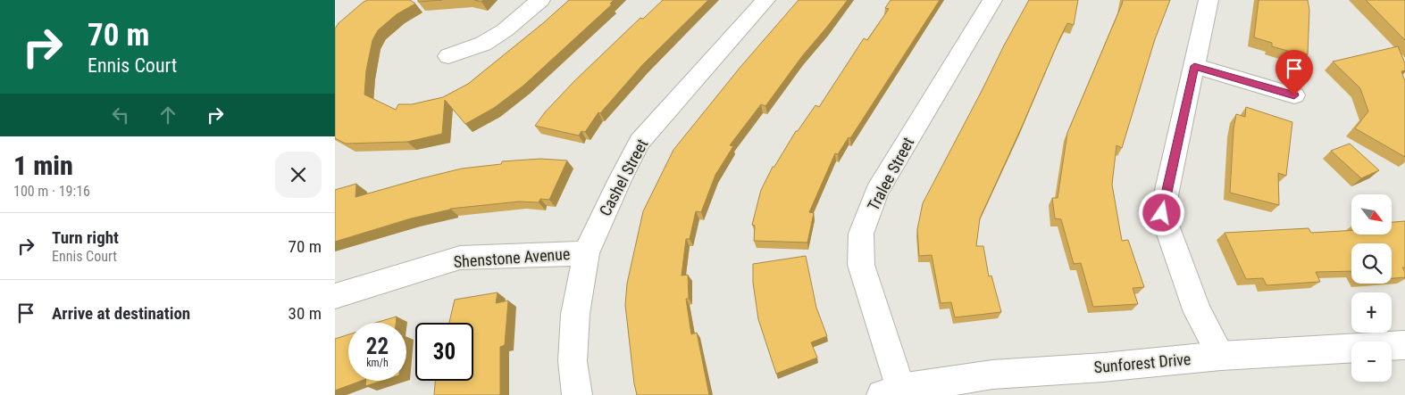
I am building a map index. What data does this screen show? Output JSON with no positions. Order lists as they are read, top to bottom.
{
  "streets": {
    "street": [
      "Tralee Street",
      "Cashel Street",
      "Shenstone Avenue",
      "Sunforest Drive"
    ]
  },
  "crossings": [
    ["Tralee Street", "Sunforest Drive"],
    ["Cashel Street", "Shenstone Avenue"]
  ],
  "north": "bottom right",
  "page": {
    "turn": ["70 m", "Ennis Court"],
    "heading": ["1 min", "100 m · 19:16"],
    "map_buttons": ["+", "−"],
    "list": [
      {
        "name": "Turn right",
        "note": "Ennis Court",
        "value": "70 m"
      },
      {
        "name": "Arrive at destination",
        "value": "30 m"
      }
    ],
    "speed": "22 km/h",
    "limit": "30"
  }
}
